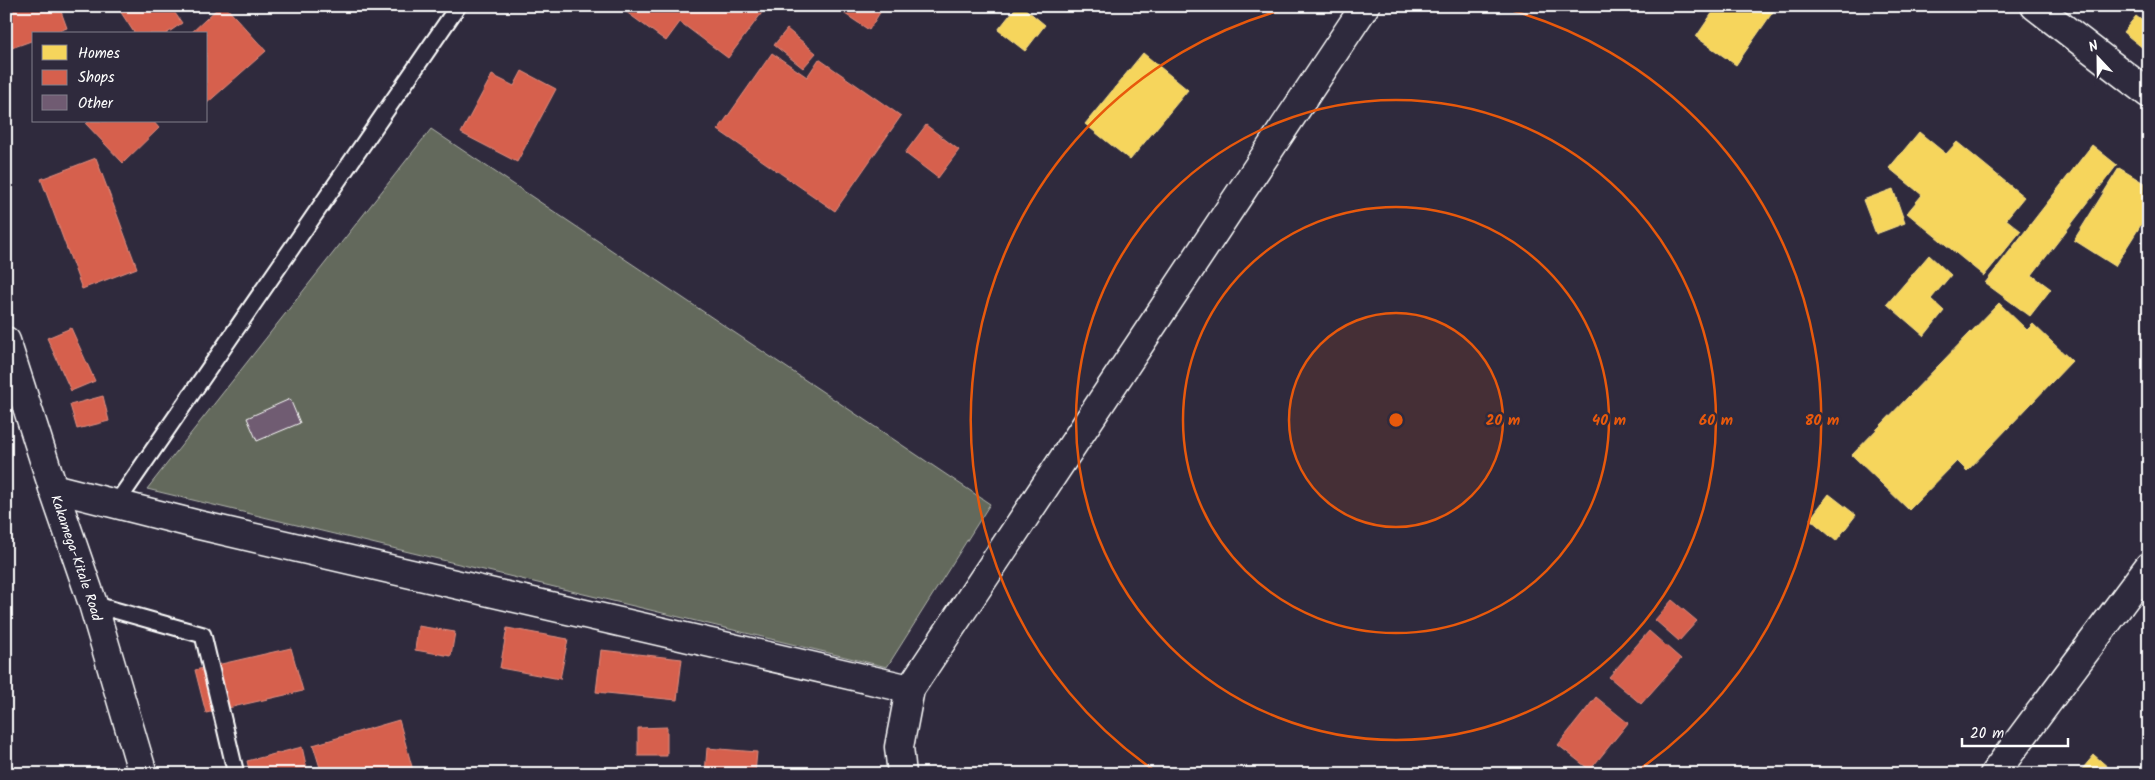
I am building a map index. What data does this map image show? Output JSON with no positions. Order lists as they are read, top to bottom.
{
  "streets": {
    "main road": ["Kakamega-Kitale Road"]
  },
  "legend": ["Homes", "Shops", "Other"],
  "scale_bar": "20 m",
  "north": "top",
  "rings": [
    "20 m",
    "40 m",
    "60 m",
    "80 m"
  ]
}
